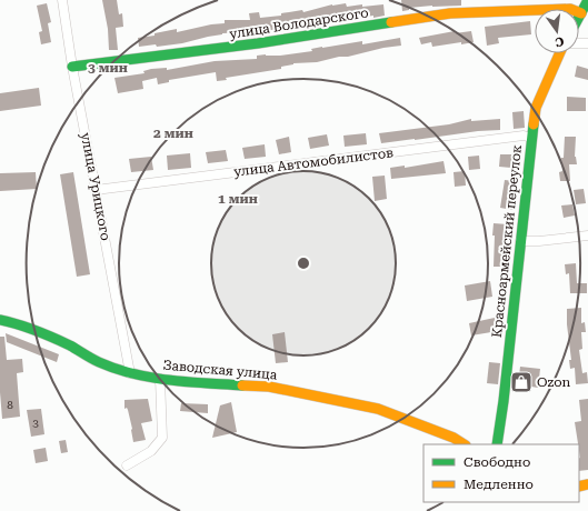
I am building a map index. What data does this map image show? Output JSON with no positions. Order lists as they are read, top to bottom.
{
  "streets": {
    "street": [
      "улица Володарского",
      "улица Автомобилистов",
      "улица Урицкого",
      "Красноармейский переулок",
      "Заводская улица"
    ]
  },
  "crossings": [
    ["улица Володарского", "улица Урицкого"],
    ["улица Автомобилистов", "улица Урицкого"],
    ["улица Автомобилистов", "Красноармейский переулок"],
    ["улица Урицкого", "Заводская улица"]
  ],
  "places": {
    "shop": ["Ozon"]
  },
  "house_numbers": ["8", "3"],
  "legend": ["Свободно", "Медленно"],
  "north": "bottom",
  "rings": ["3 мин", "2 мин", "1 мин"]
}
